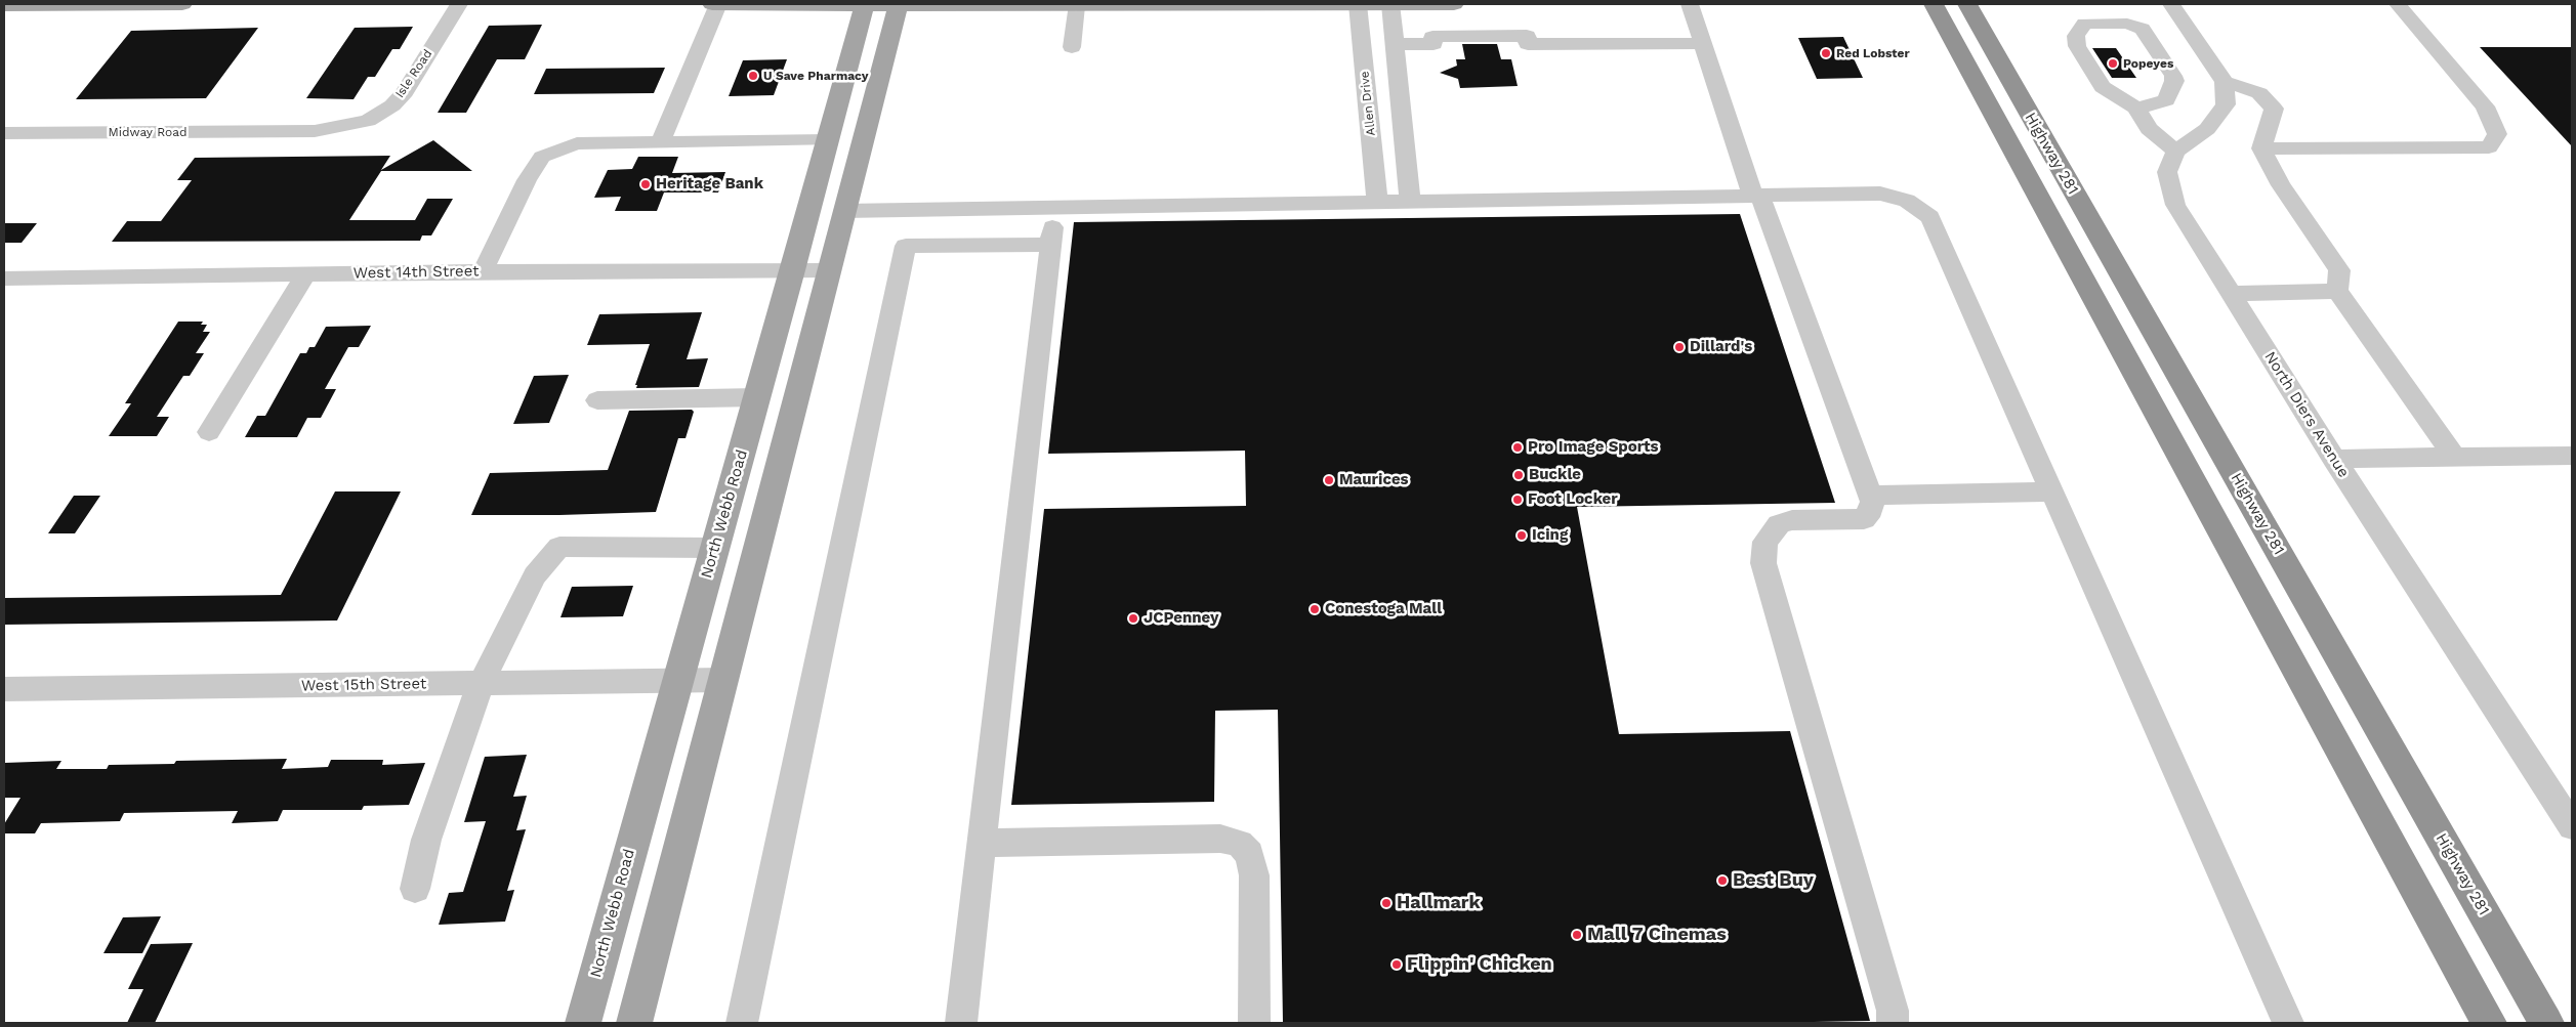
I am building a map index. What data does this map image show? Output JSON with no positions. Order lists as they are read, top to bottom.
{
  "streets": {
    "highway": ["Highway 281"],
    "main road": ["North Webb Road"],
    "street": [
      "Isle Road",
      "Allen Drive",
      "Midway Road",
      "West 14th Street",
      "North Diers Avenue",
      "West 15th Street"
    ]
  },
  "crossings": [
    ["Isle Road", "Midway Road"],
    ["West 14th Street", "North Webb Road"],
    ["North Webb Road", "West 15th Street"]
  ],
  "places": [
    "Red Lobster",
    "Popeyes",
    "U Save Pharmacy",
    "Heritage Bank",
    "Dillard's",
    "Pro Image Sports",
    "Buckle",
    "Maurices",
    "Foot Locker",
    "Icing",
    "Conestoga Mall",
    "JCPenney",
    "Best Buy",
    "Hallmark",
    "Mall 7 Cinemas",
    "Flippin' Chicken"
  ]
}
